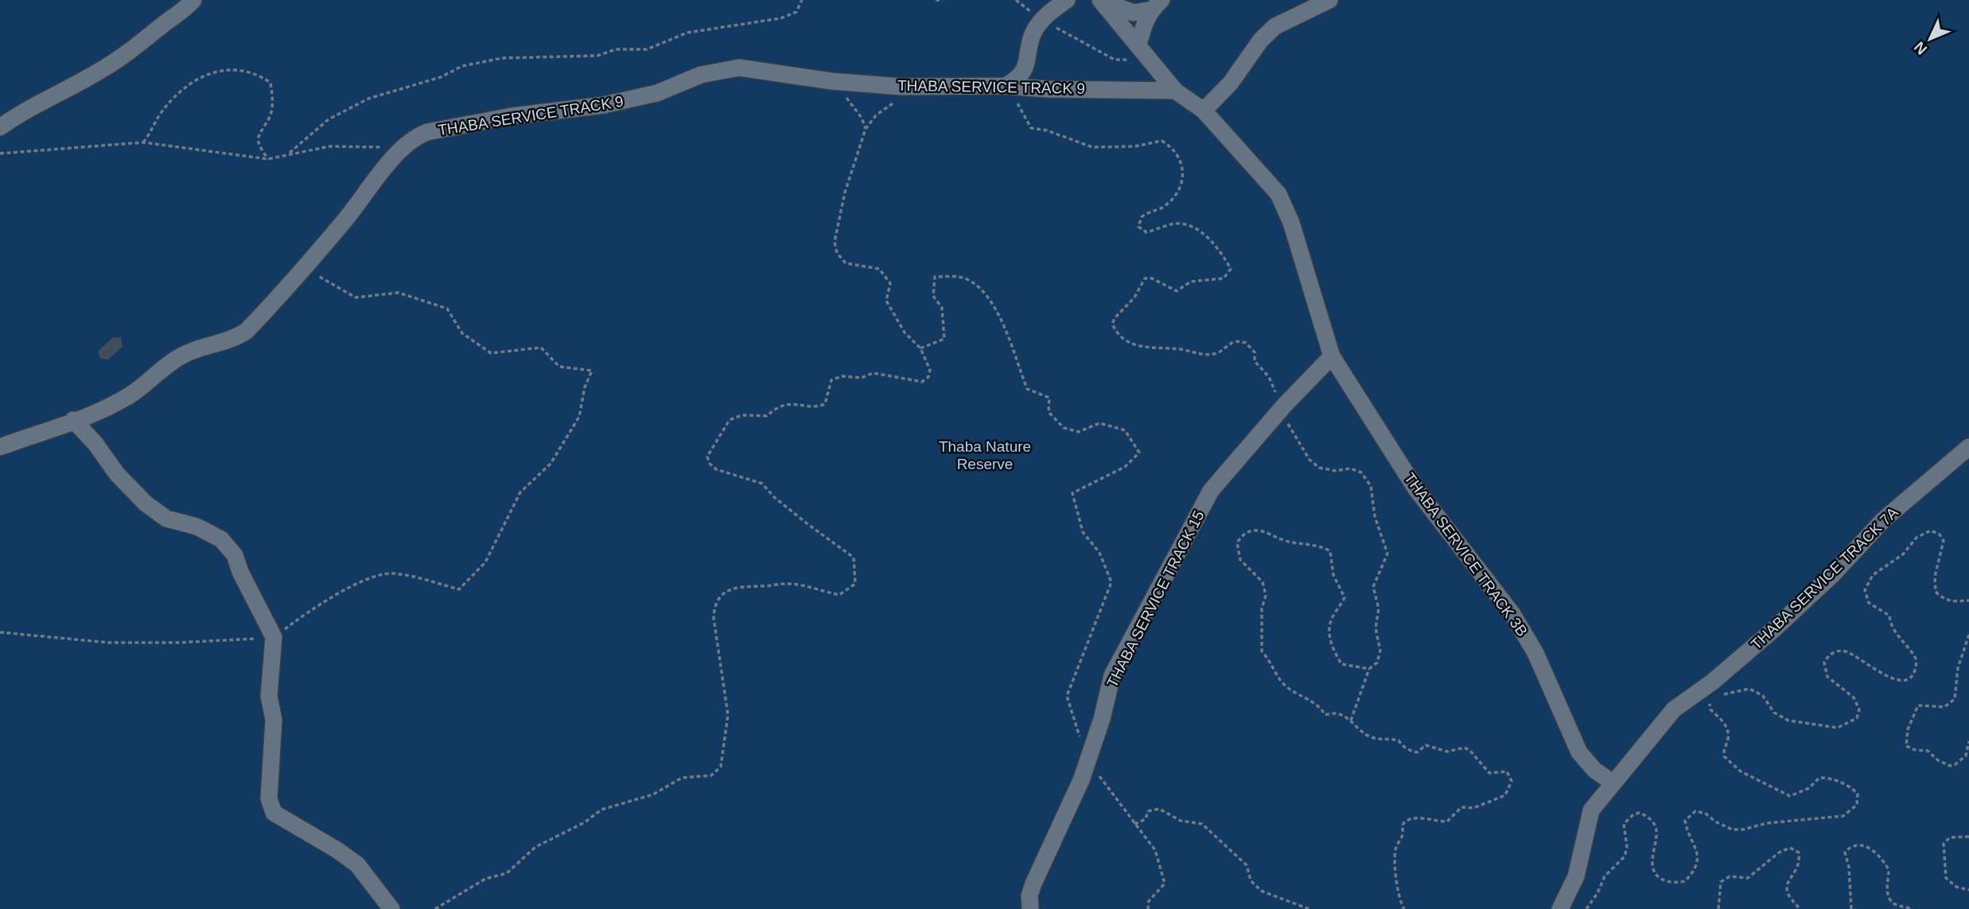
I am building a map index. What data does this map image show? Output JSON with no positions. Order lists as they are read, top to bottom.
{
  "streets": {
    "street": [
      "THABA SERVICE TRACK 9",
      "THABA SERVICE TRACK 3B",
      "THABA SERVICE TRACK 7A",
      "THABA SERVICE TRACK 15"
    ]
  },
  "crossings": [
    ["THABA SERVICE TRACK 9", "THABA SERVICE TRACK 3B"],
    ["THABA SERVICE TRACK 3B", "THABA SERVICE TRACK 7A"],
    ["THABA SERVICE TRACK 3B", "THABA SERVICE TRACK 15"]
  ],
  "parks": ["Thaba Nature Reserve"],
  "north": "bottom left"
}
